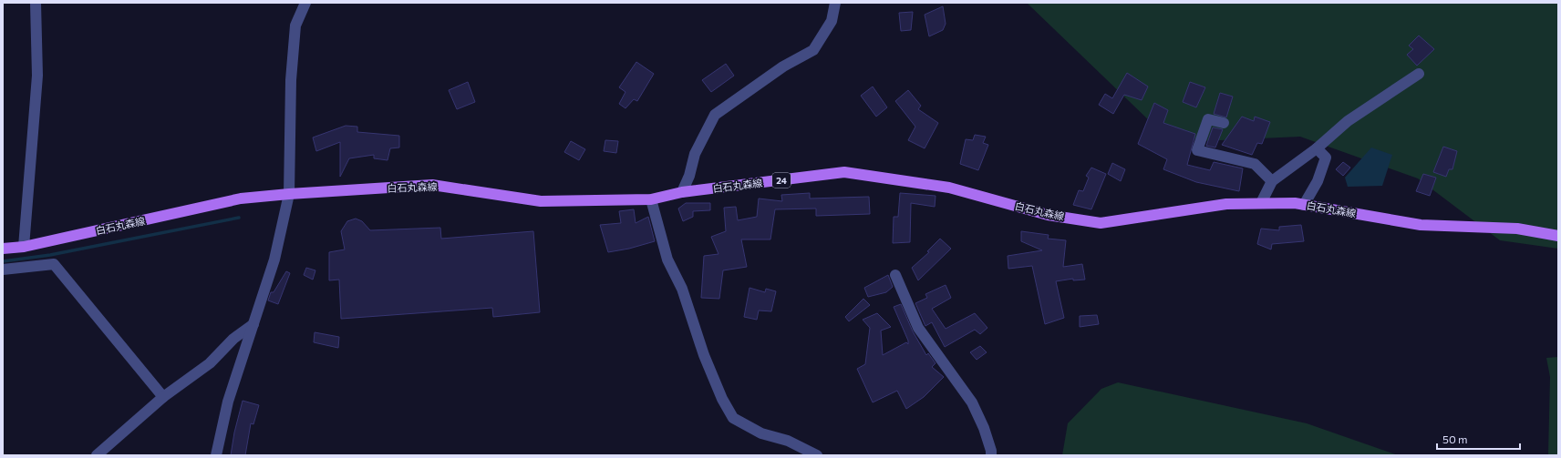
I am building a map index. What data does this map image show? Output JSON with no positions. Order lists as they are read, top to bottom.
{
  "streets": {
    "main road": ["24", "白石丸森線"]
  },
  "scale_bar": "50 m"
}
